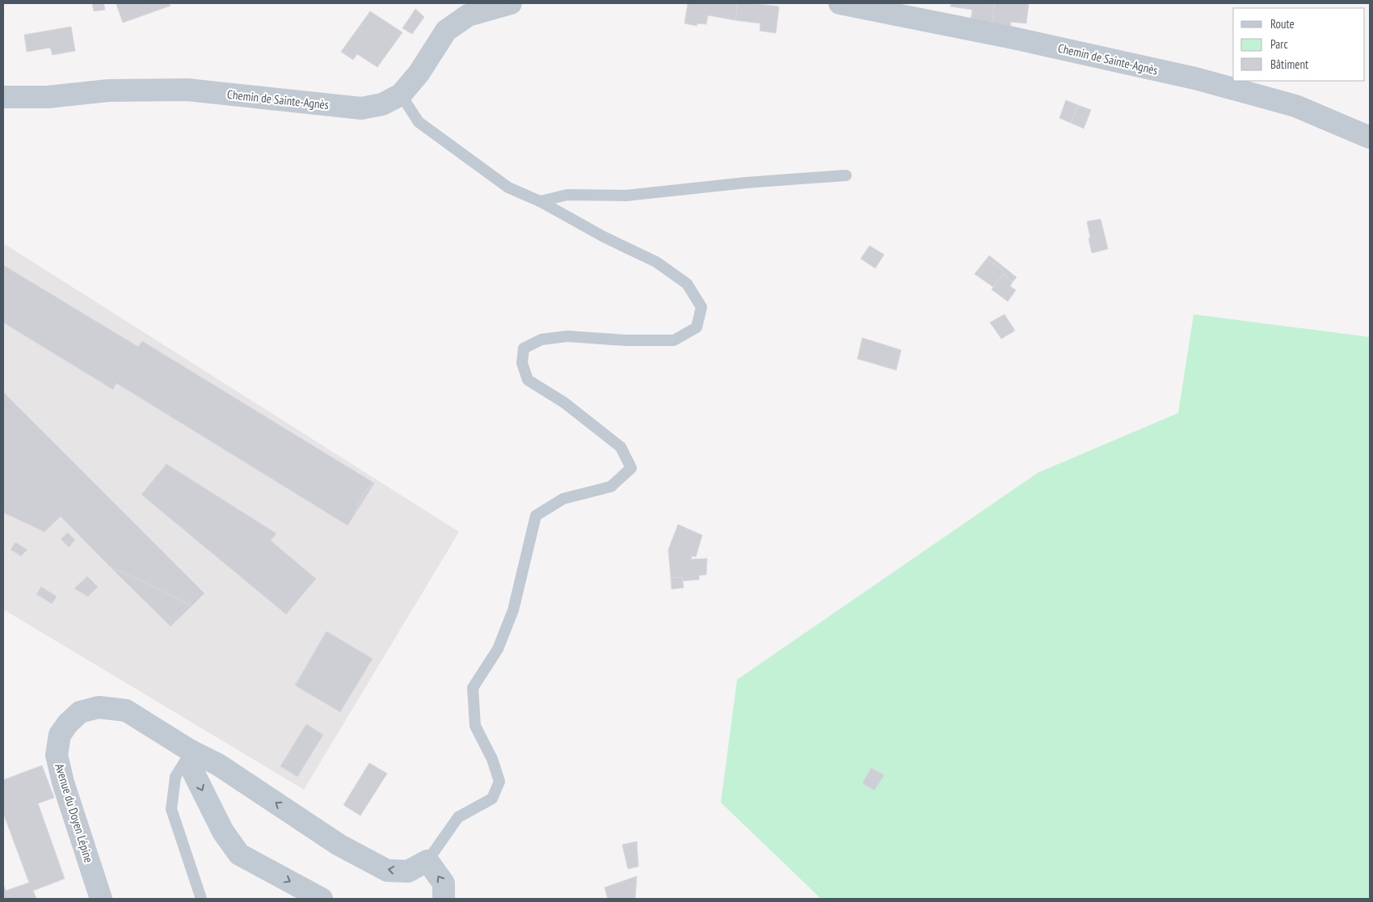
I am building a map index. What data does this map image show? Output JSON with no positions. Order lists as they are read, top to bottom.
{
  "streets": {
    "street": ["Chemin de Sainte-Agnès", "Avenue du Doyen Lépine"]
  },
  "one_way": ["Avenue du Doyen Lépine"],
  "legend": ["Route", "Parc", "Bâtiment"]
}
